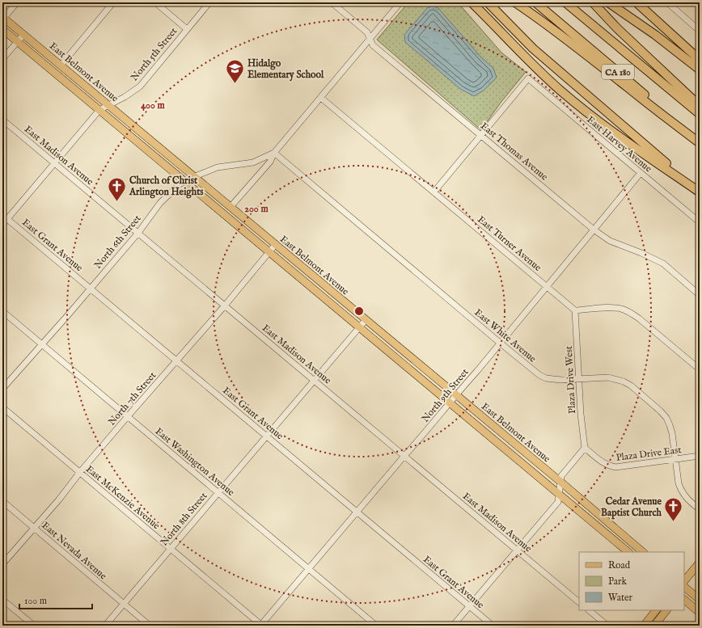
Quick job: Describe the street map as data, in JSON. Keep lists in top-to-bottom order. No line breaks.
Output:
{"streets":{"highway":["CA 180"],"main road":["East Belmont Avenue"],"street":["North 5th Street","East Harvey Avenue","East Thomas Avenue","East Madison Avenue","North 6th Street","East Turner Avenue","East Grant Avenue","East White Avenue","Plaza Drive West","North 9th Street","North 7th Street","Plaza Drive East","East Washington Avenue","East McKenzie Avenue","North 8th Street","East Nevada Avenue"]},"crossings":[["North 5th Street","East Belmont Avenue"],["North 5th Street","East Madison Avenue"],["North 5th Street","East Grant Avenue"],["East Belmont Avenue","North 6th Street"],["East Belmont Avenue","North 9th Street"],["East Belmont Avenue","North 7th Street"],["East Belmont Avenue","North 8th Street"],["East Harvey Avenue","East Thomas Avenue"],["East Harvey Avenue","North 9th Street"],["East Thomas Avenue","North 9th Street"],["East Madison Avenue","North 6th Street"],["East Madison Avenue","North 9th Street"],["East Madison Avenue","North 7th Street"],["East Madison Avenue","North 8th Street"],["North 6th Street","East Grant Avenue"],["North 6th Street","East White Avenue"],["North 6th Street","East Washington Avenue"],["East Turner Avenue","Plaza Drive West"],["East Turner Avenue","North 9th Street"],["East Grant Avenue","North 9th Street"],["East Grant Avenue","North 7th Street"],["East Grant Avenue","North 8th Street"],["East White Avenue","Plaza Drive West"],["East White Avenue","North 9th Street"],["East White Avenue","Plaza Drive East"],["Plaza Drive West","Plaza Drive East"],["North 9th Street","East Washington Avenue"],["North 9th Street","East McKenzie Avenue"],["North 7th Street","East Washington Avenue"],["North 7th Street","East McKenzie Avenue"],["North 7th Street","East Nevada Avenue"],["East Washington Avenue","North 8th Street"],["East McKenzie Avenue","North 8th Street"],["North 8th Street","East Nevada Avenue"]],"places":{"school or university":["Hidalgo Elementary School"],"church":["Church of Christ Arlington Heights","Cedar Avenue Baptist Church"]},"legend":["Road","Park","Water"],"scale_bar":"100 m","rings":["400 m","200 m"]}
